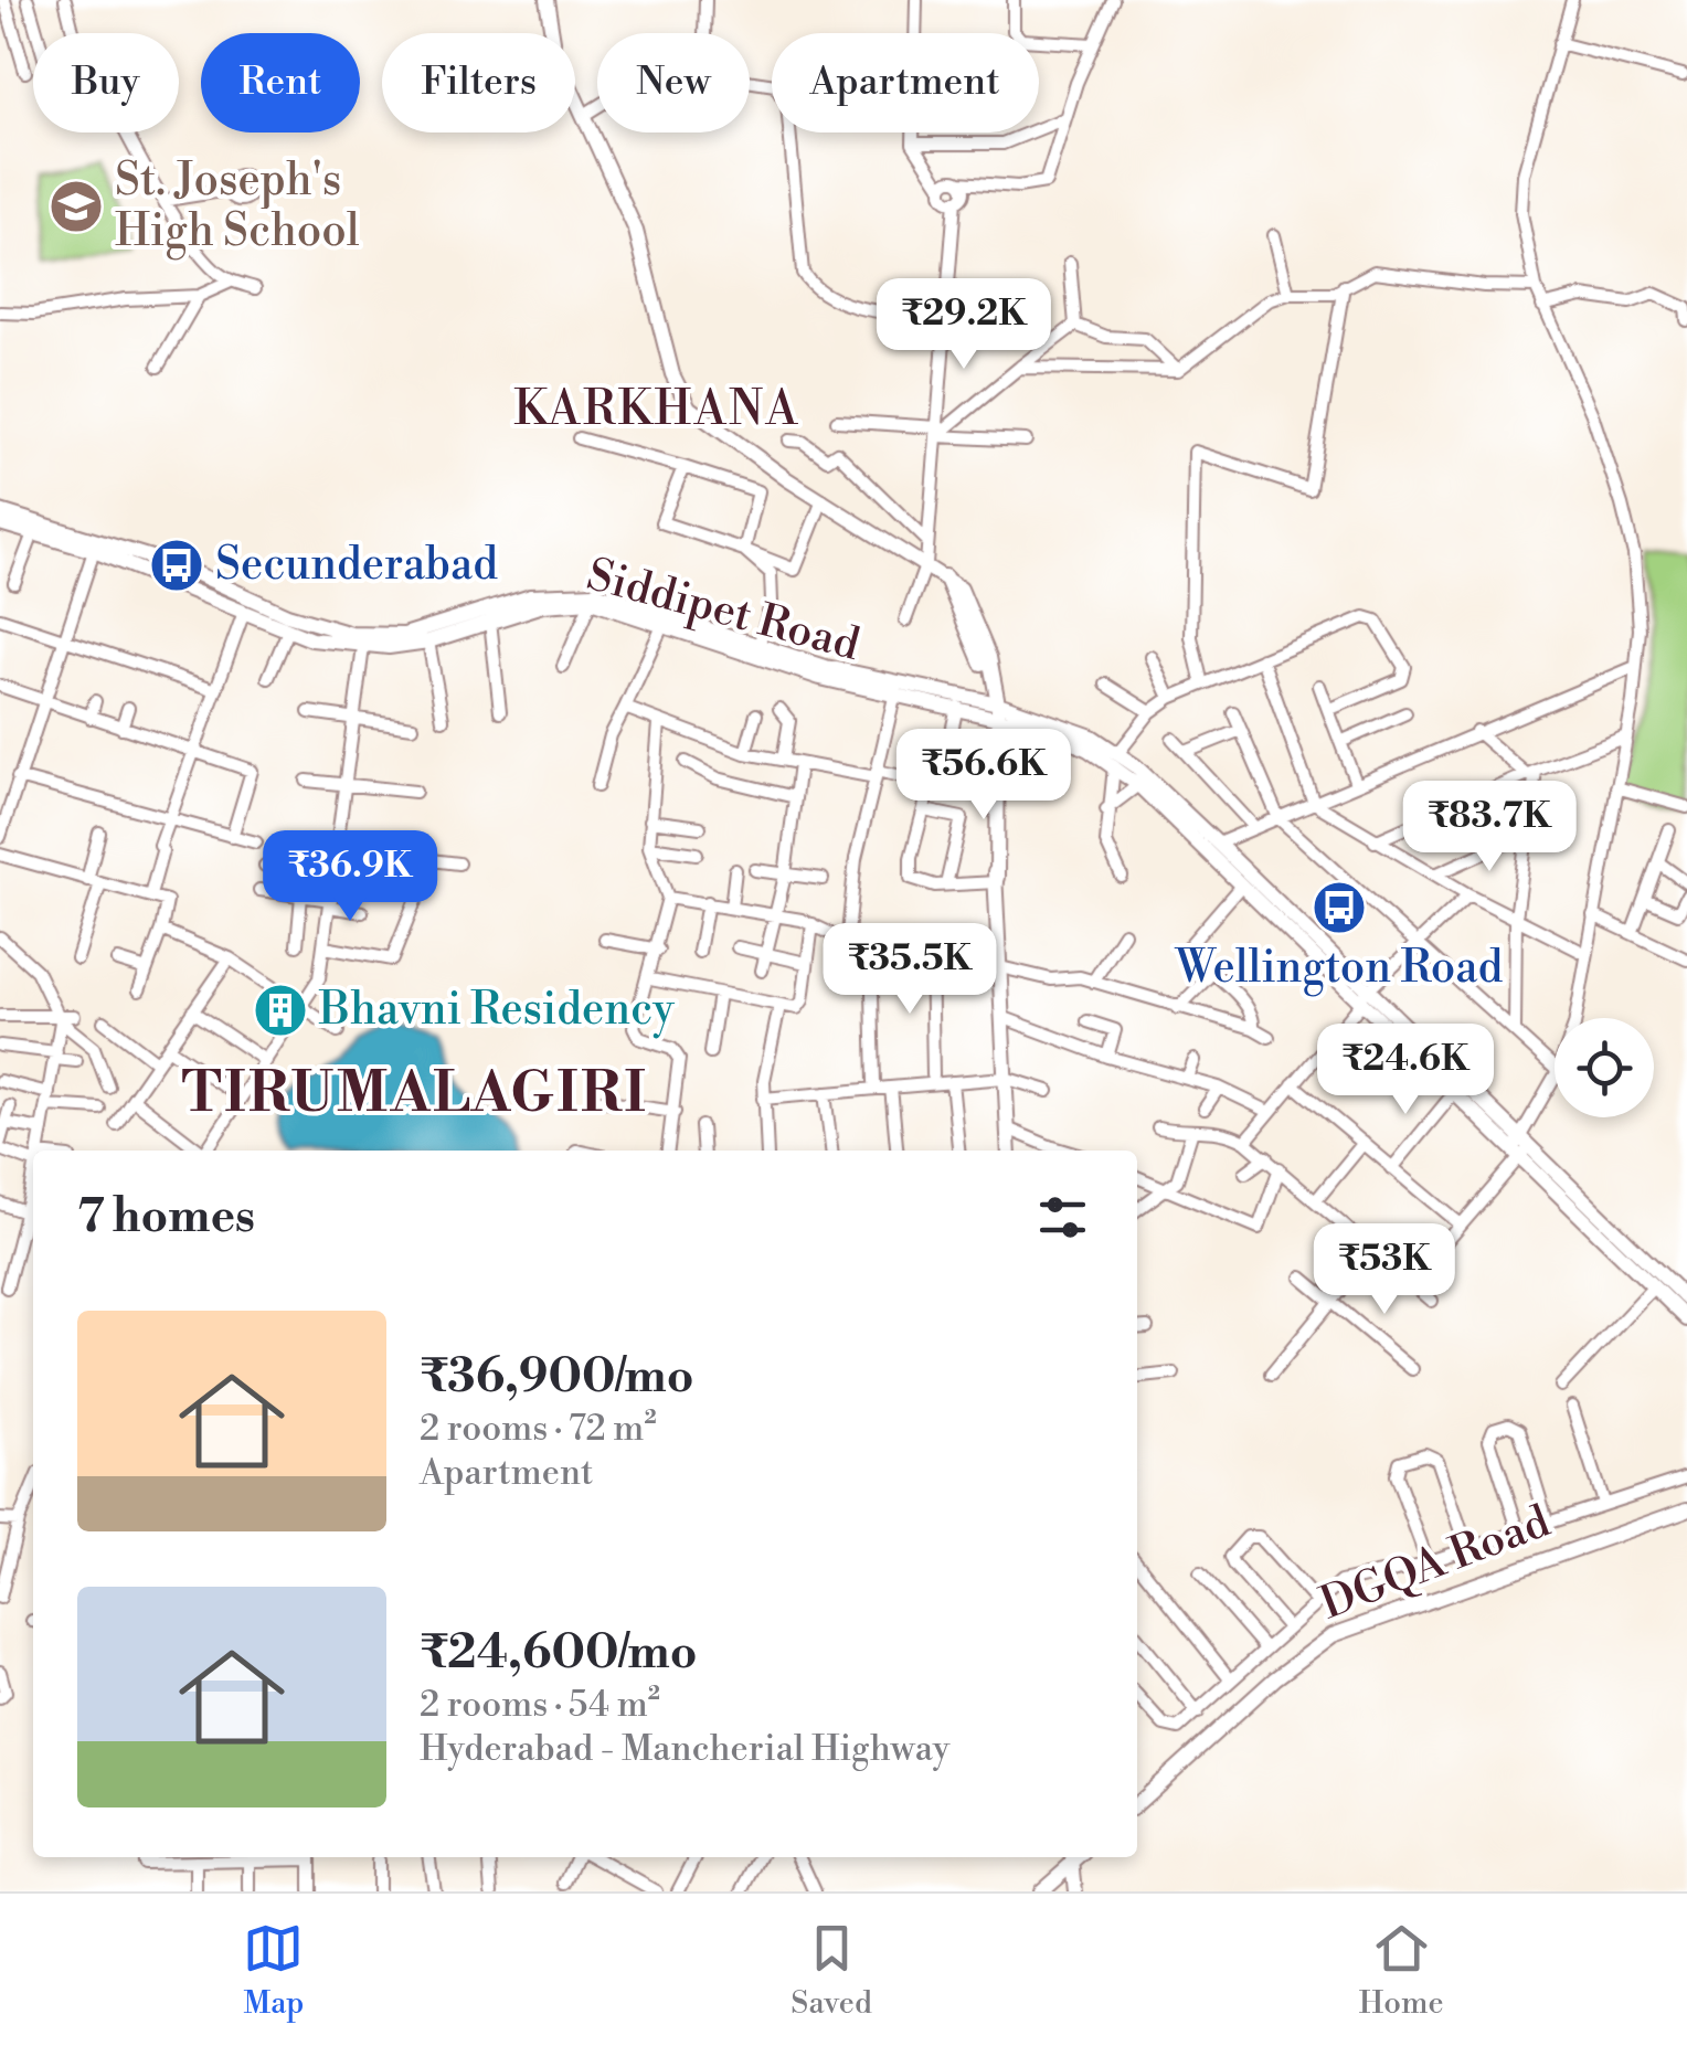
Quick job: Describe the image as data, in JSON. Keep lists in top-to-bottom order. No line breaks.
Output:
{"streets":{"main road":["Siddipet Road","DGQA Road"]},"districts":["KARKHANA","TIRUMALAGIRI"],"places":{"school or university":["St. Joseph's High School"],"bus stop":["Secunderabad","Wellington Road"],"building":["Bhavni Residency"]},"page":{"chip":["Buy","Rent","Filters","New","Apartment"],"price":["₹29.2K","₹56.6K","₹83.7K","₹36.9K","₹35.5K","₹24.6K","₹53K"],"heading":"7 homes","list":[{"name":"₹36,900/mo","note":"2 rooms · 72 m² · Apartment"},{"name":"₹24,600/mo","note":"2 rooms · 54 m² · Hyderabad - Mancherial Highway"}],"tabs":["Map","Saved","Home"]}}
